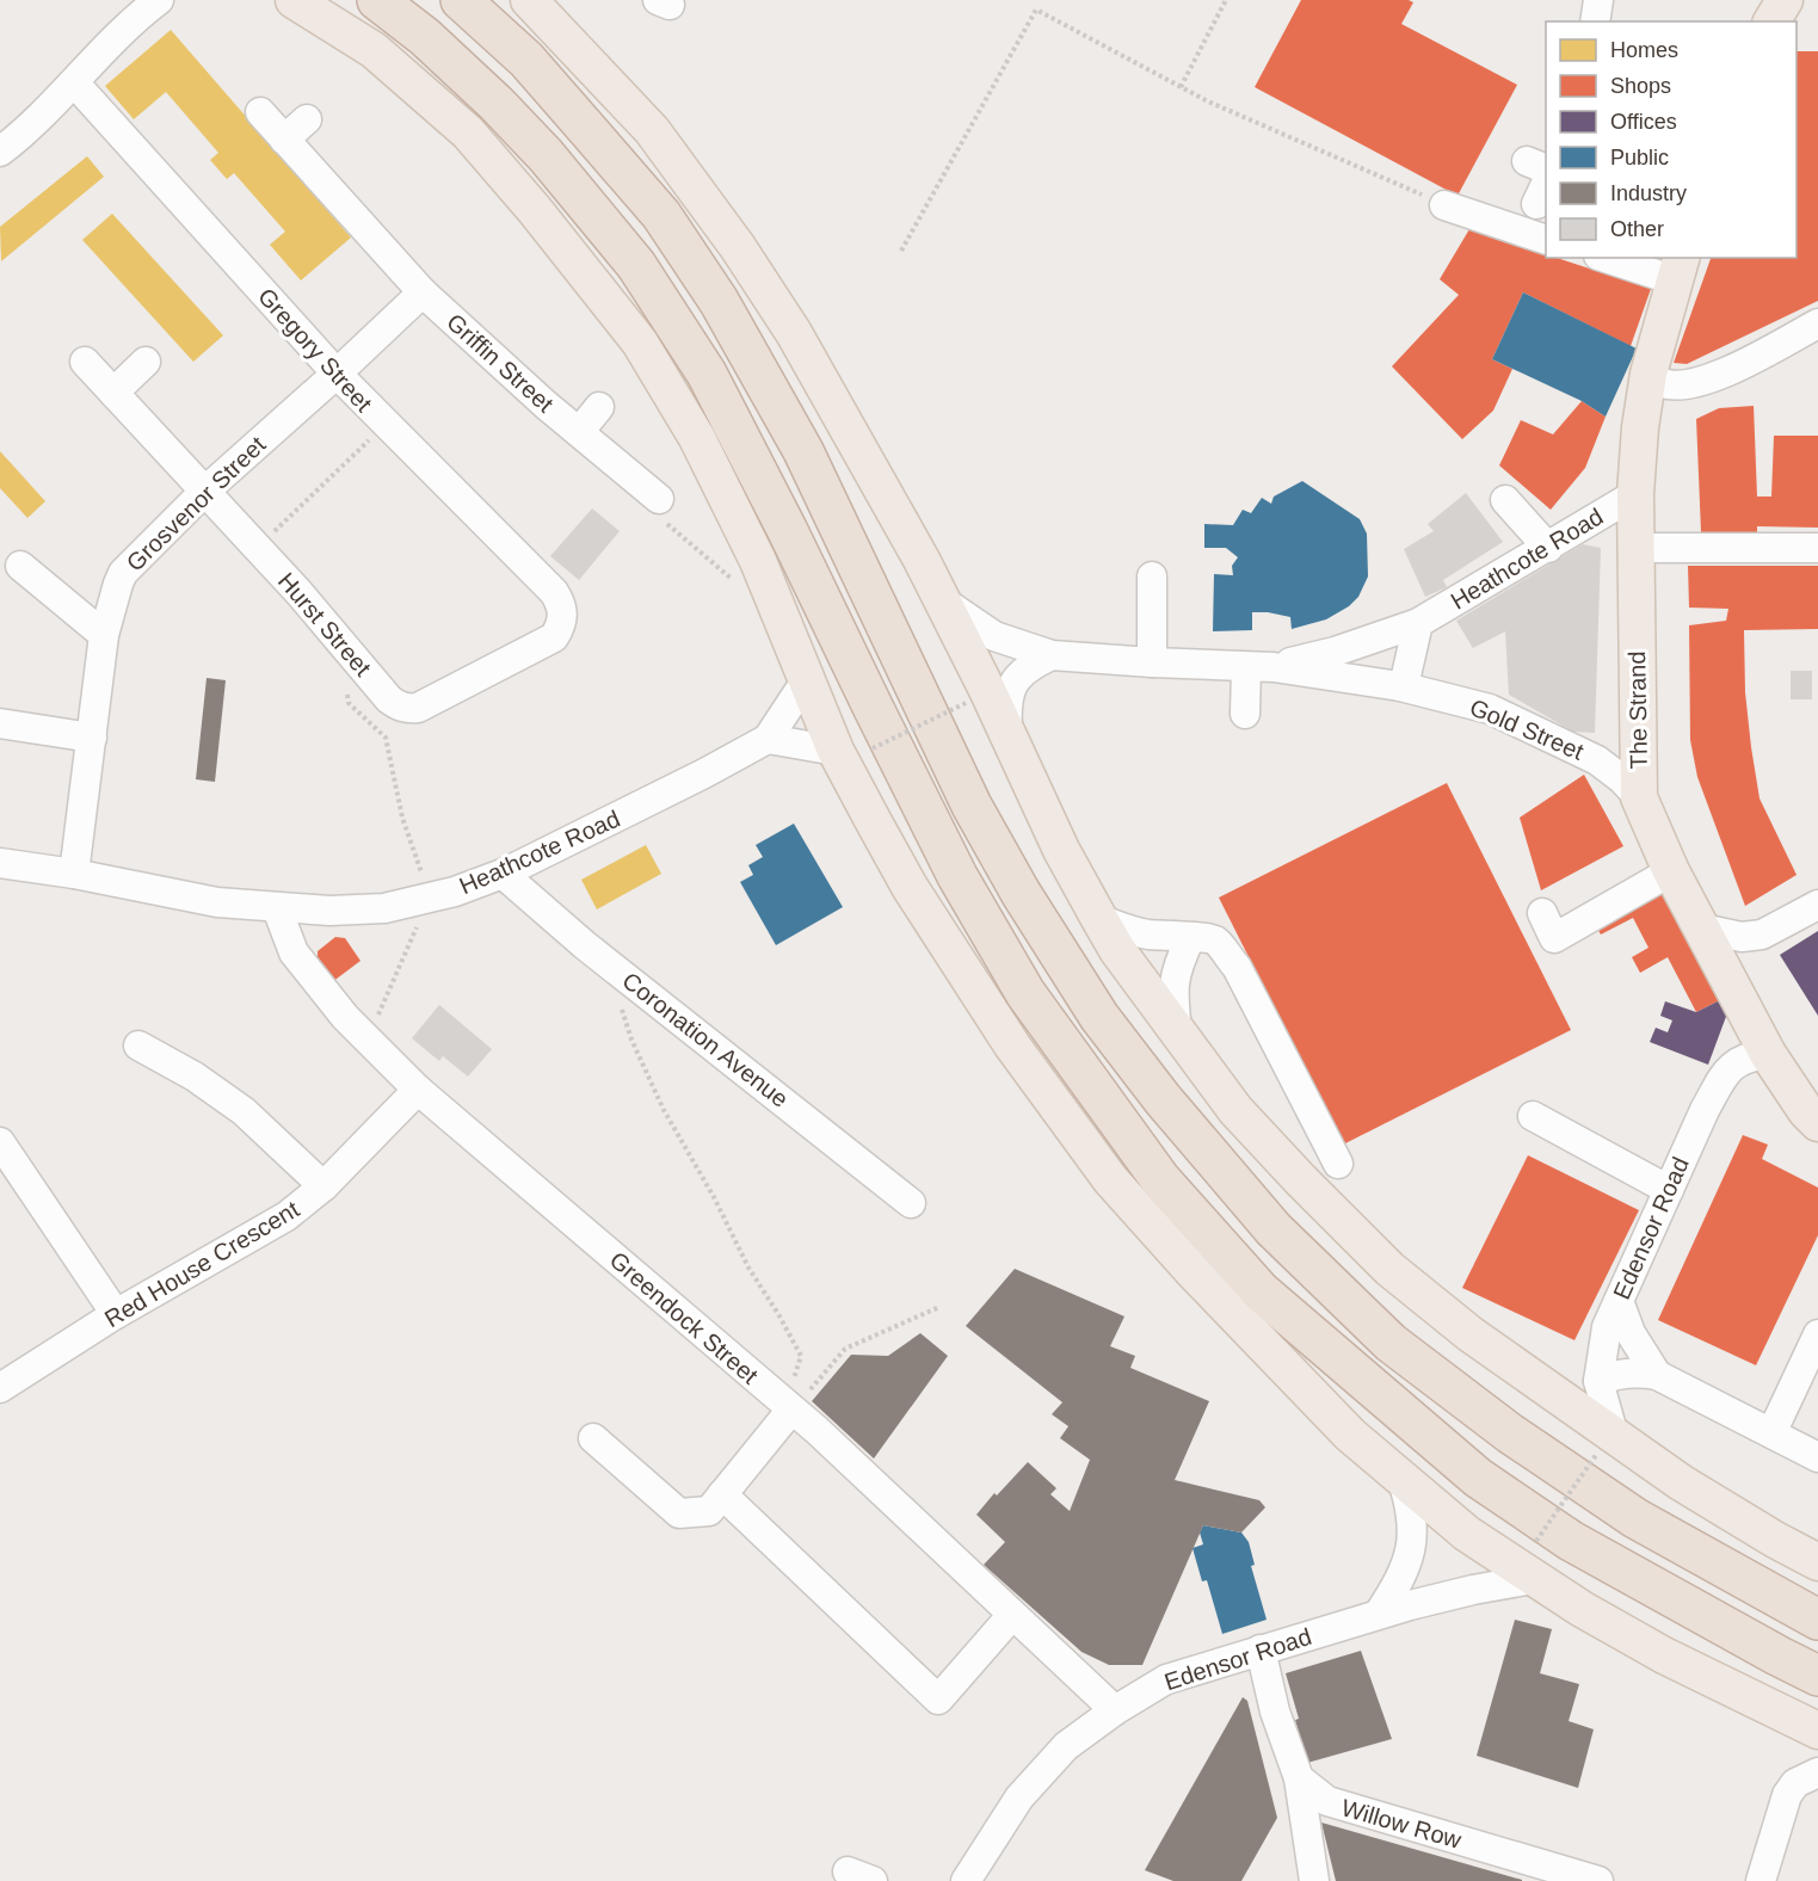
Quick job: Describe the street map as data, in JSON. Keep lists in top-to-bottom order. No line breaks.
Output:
{"streets":{"main road":["The Strand"],"street":["Gregory Street","Griffin Street","Grosvenor Street","Heathcote Road","Hurst Street","Gold Street","Coronation Avenue","Edensor Road","Red House Crescent","Greendock Street","Willow Row"]},"crossings":[["Gregory Street","Grosvenor Street"],["Gregory Street","Hurst Street"],["Grosvenor Street","Heathcote Road"],["Grosvenor Street","Hurst Street"],["Heathcote Road","The Strand"],["Heathcote Road","Gold Street"],["Heathcote Road","Coronation Avenue"],["Heathcote Road","Greendock Street"],["The Strand","Gold Street"],["The Strand","Edensor Road"],["Edensor Road","Greendock Street"],["Red House Crescent","Greendock Street"]],"legend":["Homes","Shops","Offices","Public","Industry","Other"]}
